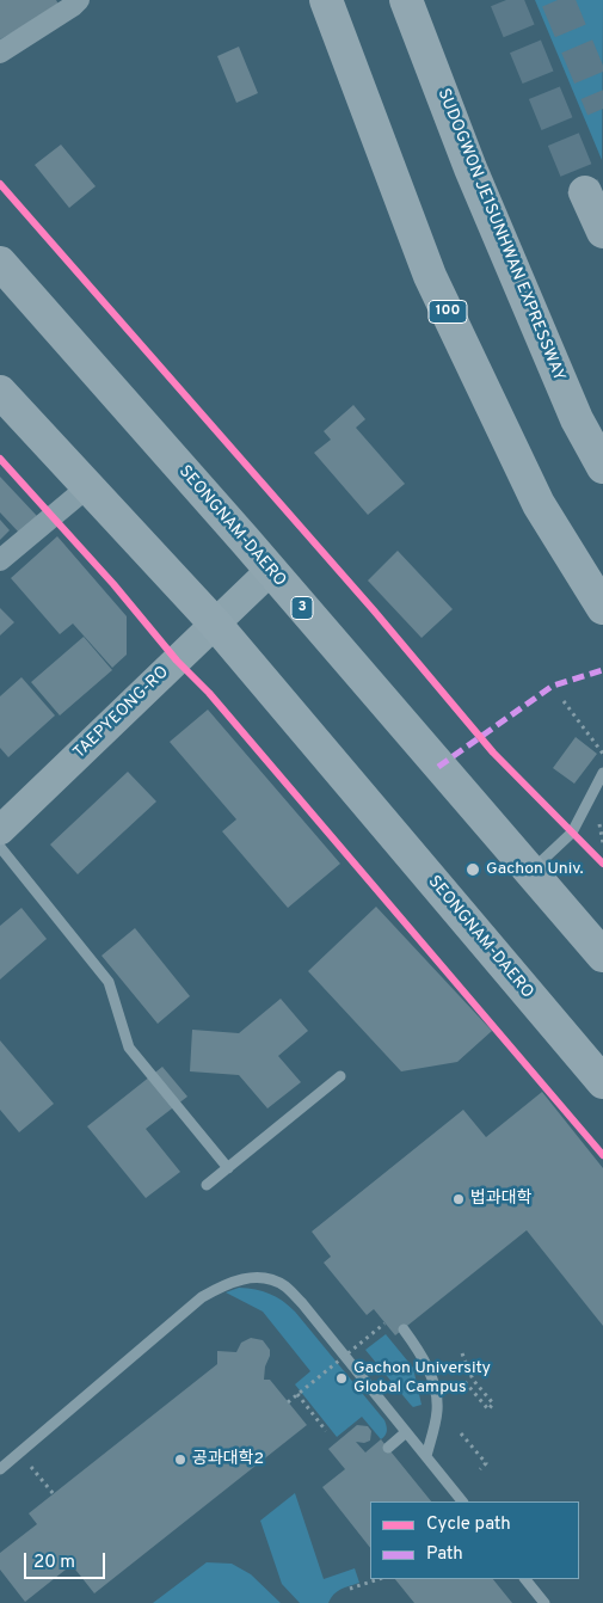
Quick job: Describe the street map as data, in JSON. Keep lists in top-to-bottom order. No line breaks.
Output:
{"streets":{"highway":["SUDOGWON JE1SUNHWAN EXPRESSWAY","100"],"main road":["SEONGNAM-DAERO","3","TAEPYEONG-RO"]},"crossings":[["SEONGNAM-DAERO","TAEPYEONG-RO"]],"places":["Gachon Univ.","법과대학","Gachon University Global Campus","공과대학2"],"legend":["Cycle path","Path"],"scale_bar":"20 m"}
